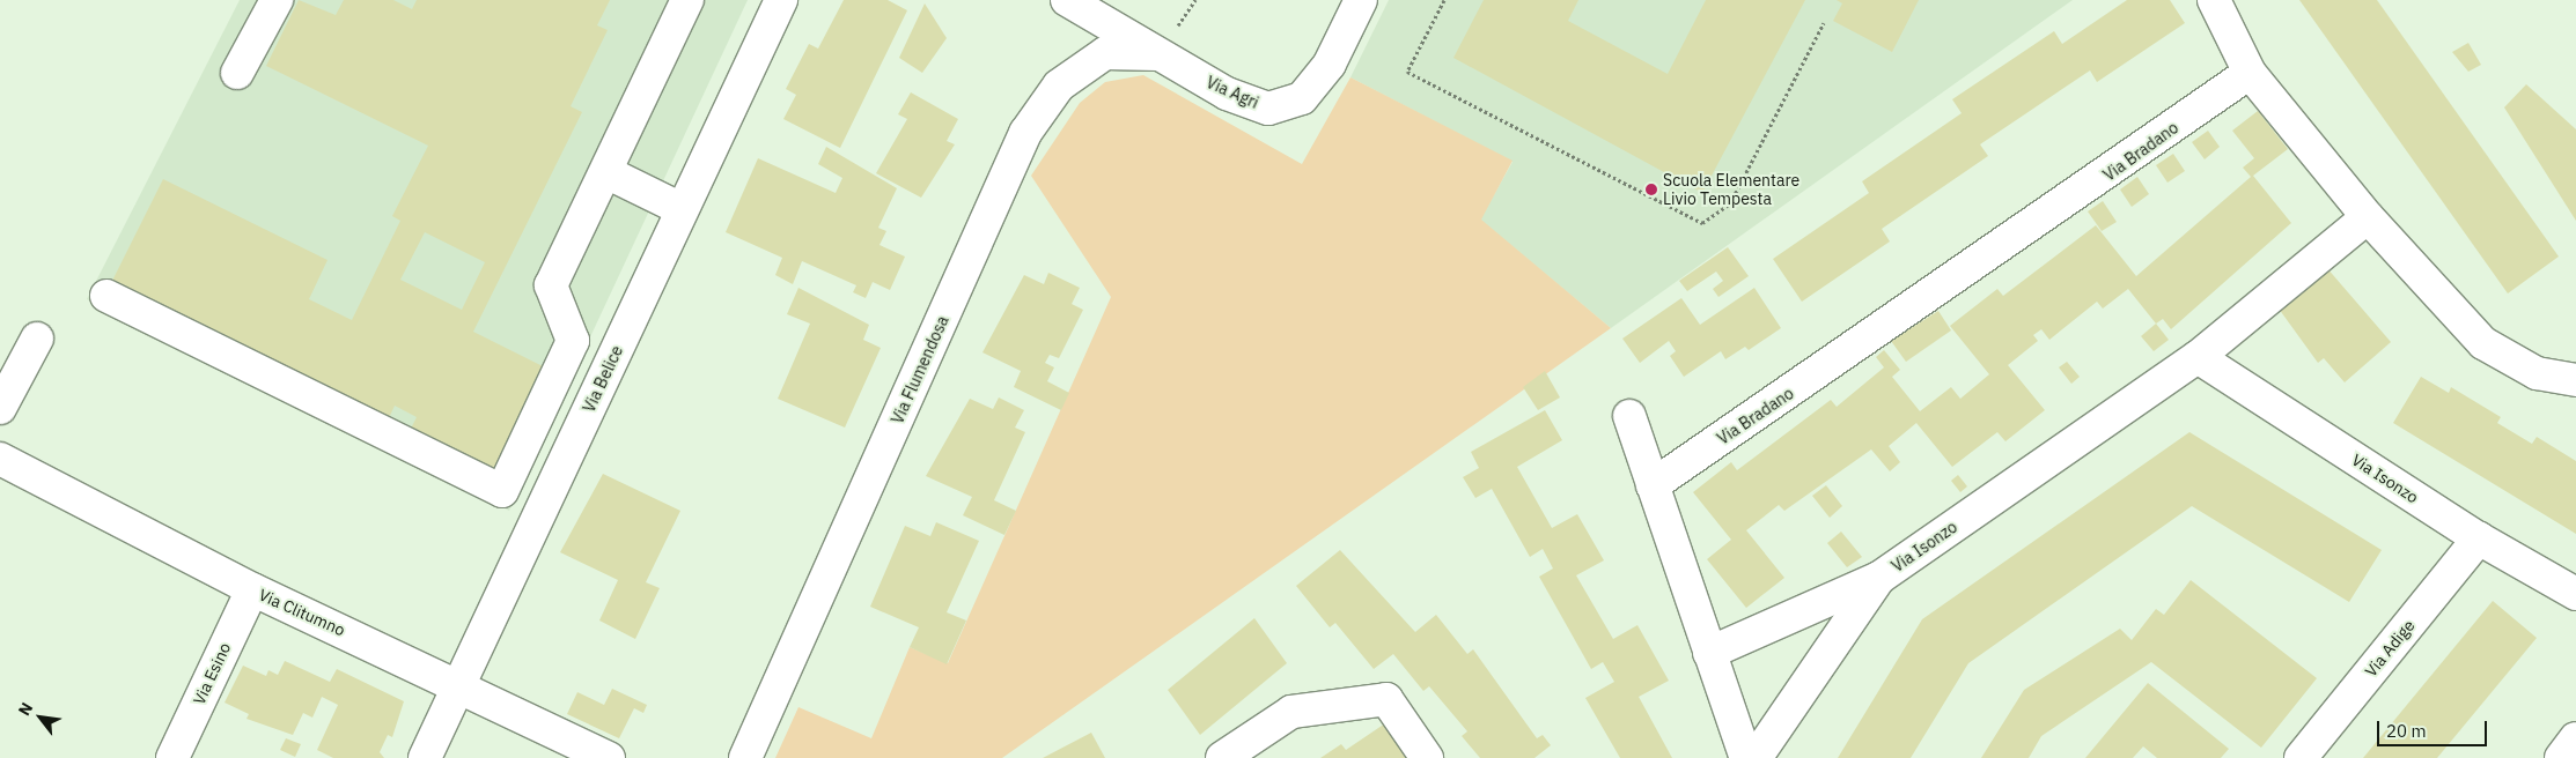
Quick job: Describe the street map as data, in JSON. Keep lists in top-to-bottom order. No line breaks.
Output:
{"streets":{"street":["Via Agri","Via Bradano","Via Flumendosa","Via Belice","Via Isonzo","Via Clitumno","Via Adige","Via Esino"]},"crossings":[["Via Agri","Via Flumendosa"],["Via Belice","Via Clitumno"],["Via Isonzo","Via Adige"],["Via Clitumno","Via Esino"]],"places":["Scuola Elementare Livio Tempesta"],"scale_bar":"20 m","north":"top left"}
